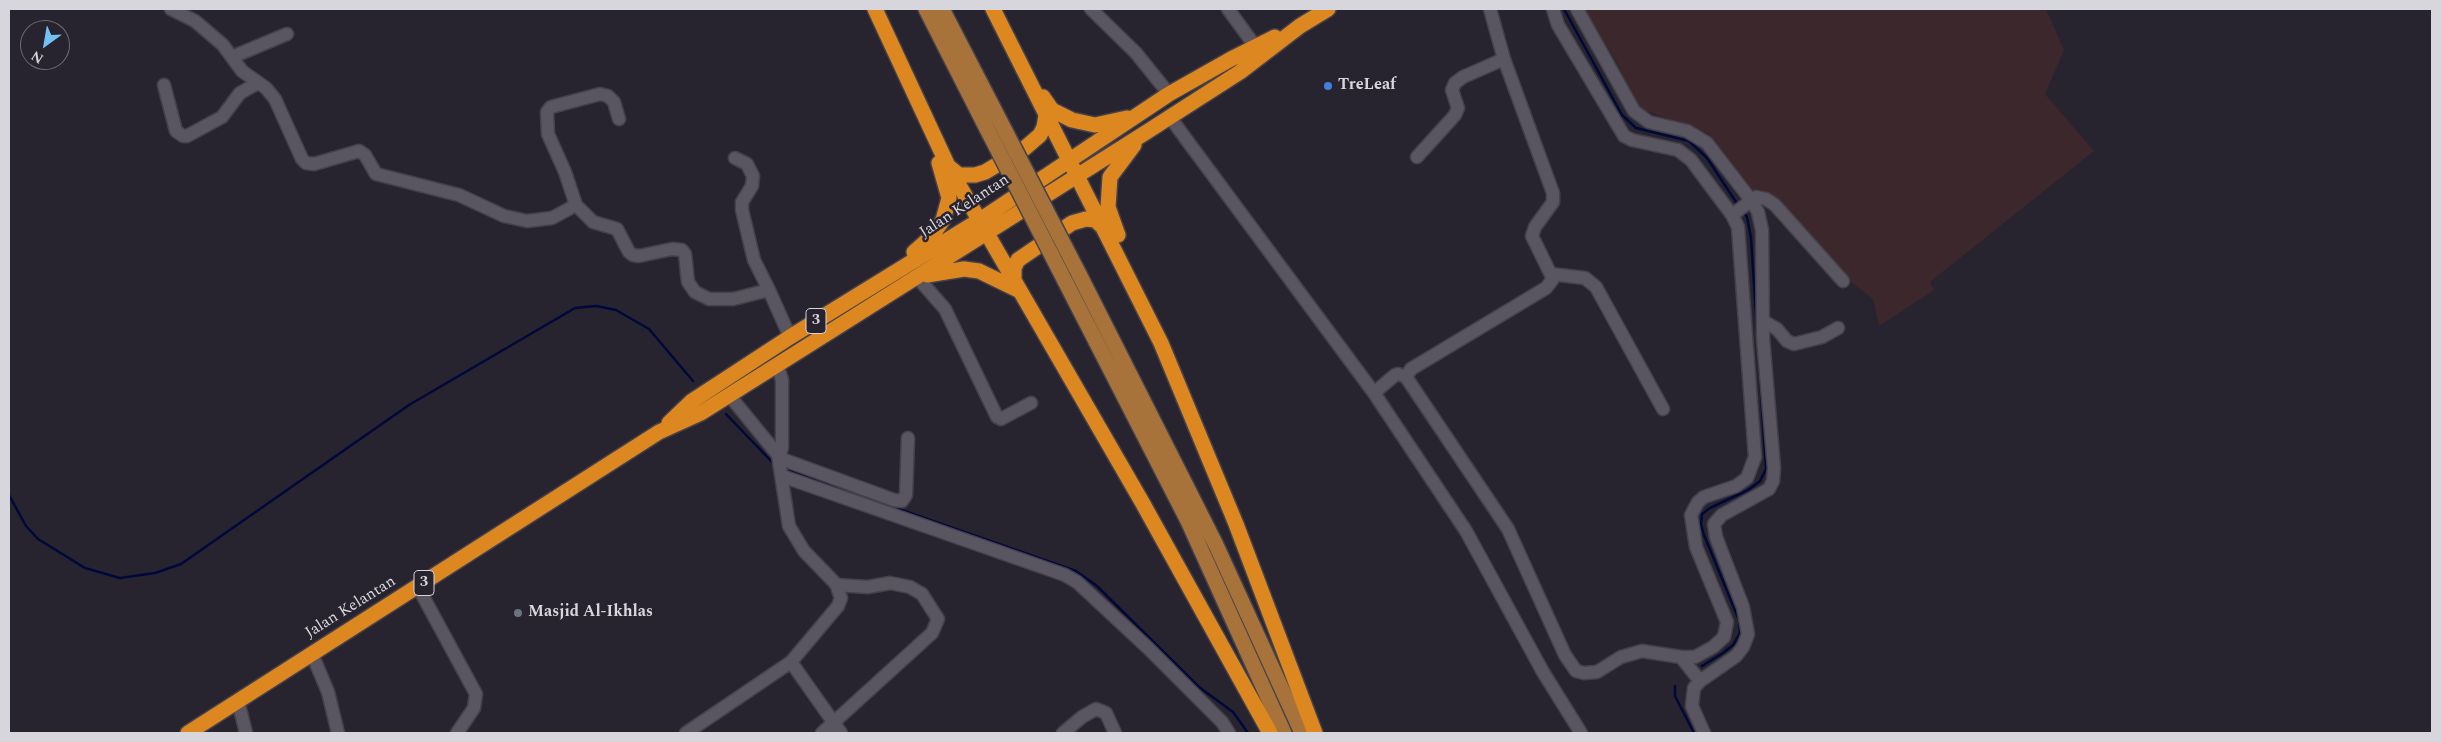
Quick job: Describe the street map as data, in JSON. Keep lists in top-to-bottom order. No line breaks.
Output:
{"streets":{"highway":["Jalan Kelantan","3"]},"places":["TreLeaf","Masjid Al-Ikhlas"],"north":"bottom left"}
